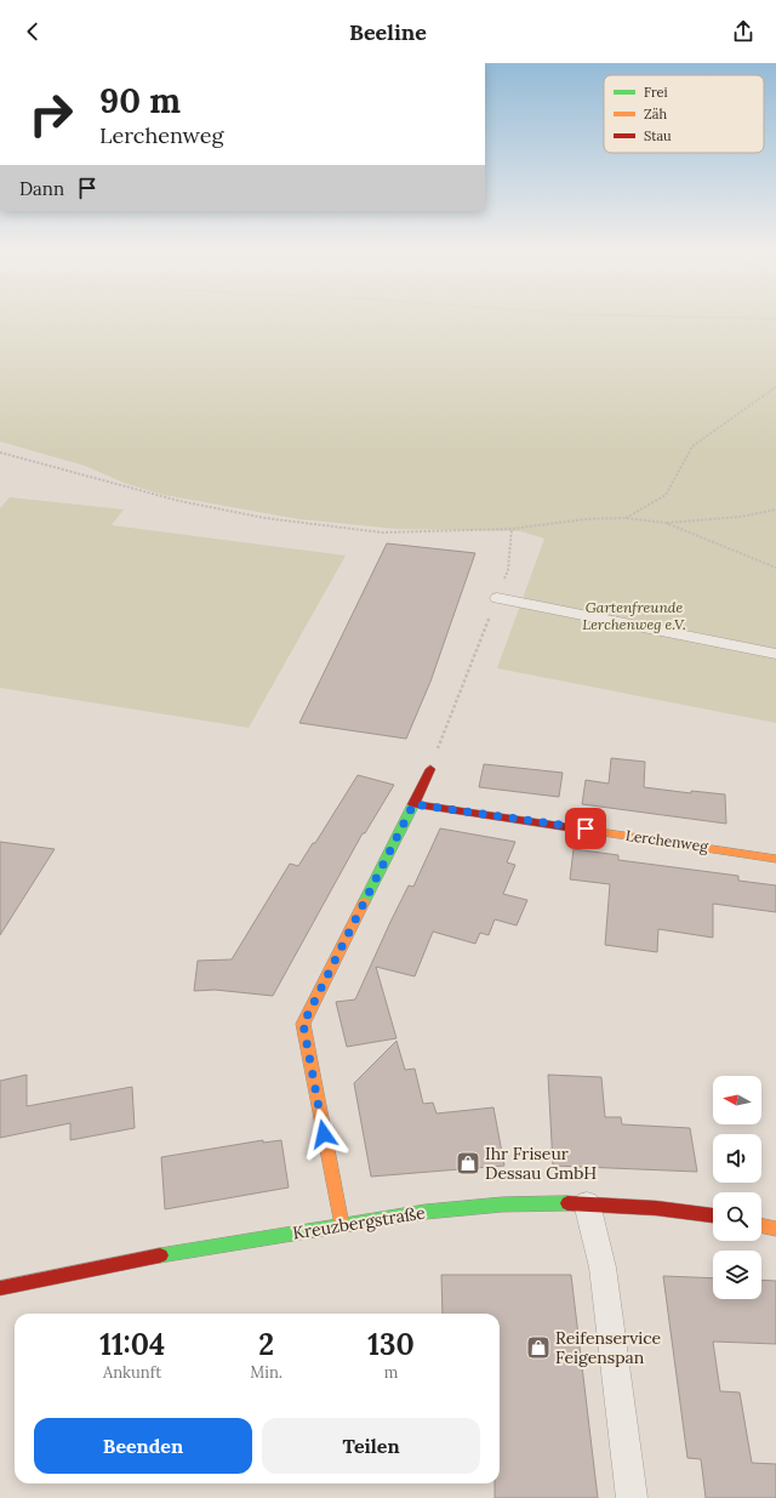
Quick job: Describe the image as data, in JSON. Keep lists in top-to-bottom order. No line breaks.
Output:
{"streets":{"street":["Lerchenweg","Kreuzbergstraße"]},"parks":["Gartenfreunde Lerchenweg e.V."],"places":{"shop":["Ihr Friseur Dessau GmbH","Reifenservice Feigenspan"]},"legend":["Frei","Zäh","Stau"],"north":"left","page":{"header":"Beeline","turn":["90 m","Lerchenweg"],"then":"Dann","eta":["11:04","Ankunft","2","Min.","130","m"],"buttons":["Beenden","Teilen"]}}
